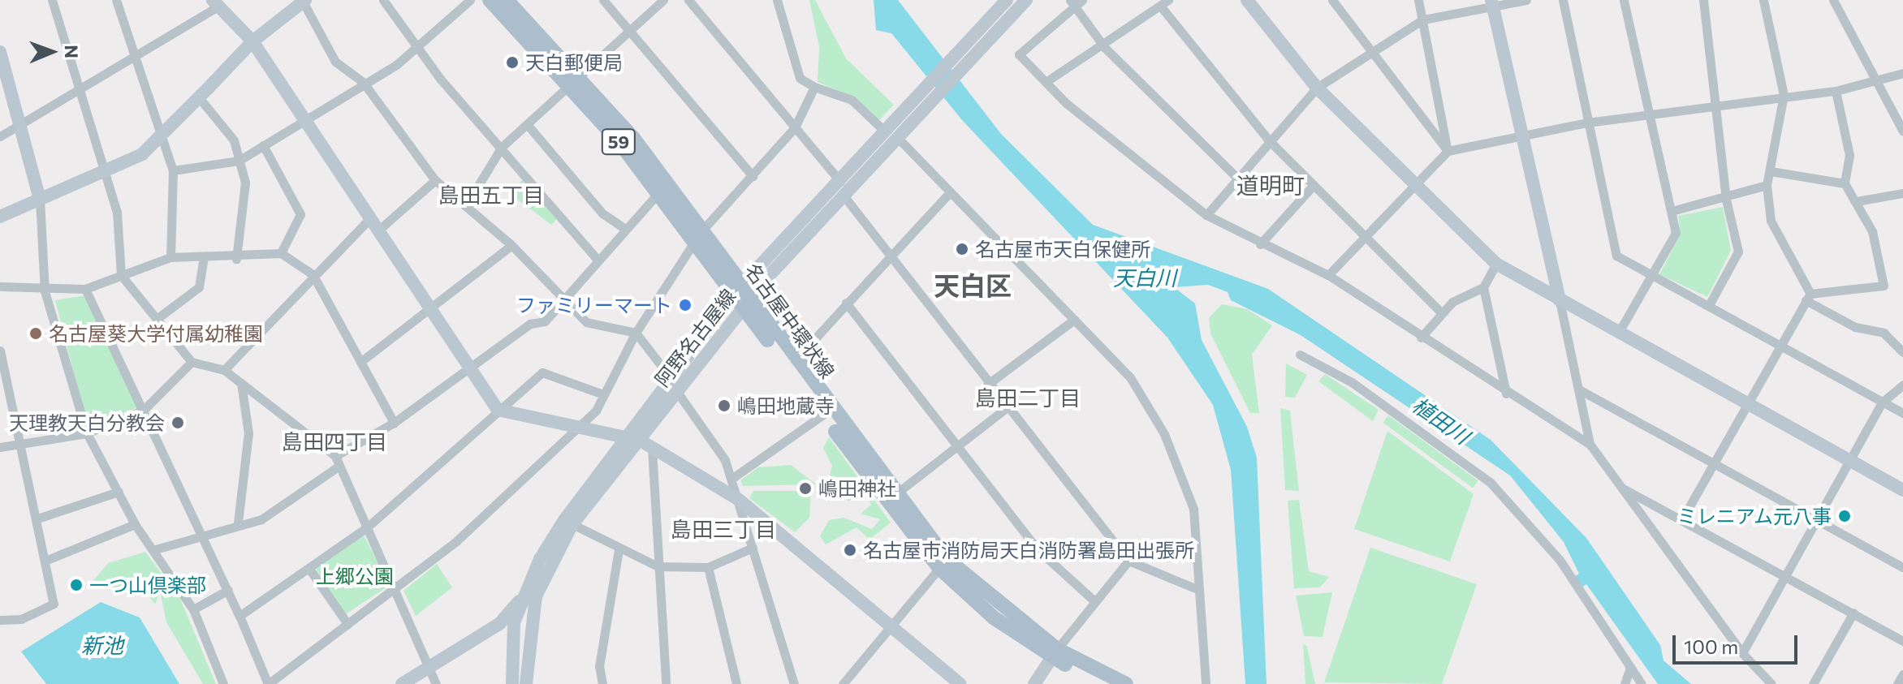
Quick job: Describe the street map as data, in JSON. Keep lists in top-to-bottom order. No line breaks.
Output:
{"streets":{"main road":["59","名古屋中環状線"],"street":["阿野名古屋線"]},"crossings":[["名古屋中環状線","阿野名古屋線"]],"districts":["道明町","島田五丁目","天白区","島田二丁目","島田四丁目","島田三丁目"],"water":["天白川","植田川","新池"],"parks":["上郷公園"],"places":["天白郵便局","名古屋市天白保健所","ファミリーマート","名古屋葵大学付属幼稚園","嶋田地蔵寺","天理教天白分教会","嶋田神社","ミレニアム元八事","名古屋市消防局天白消防署島田出張所","一つ山倶楽部"],"scale_bar":"100 m","north":"right"}
